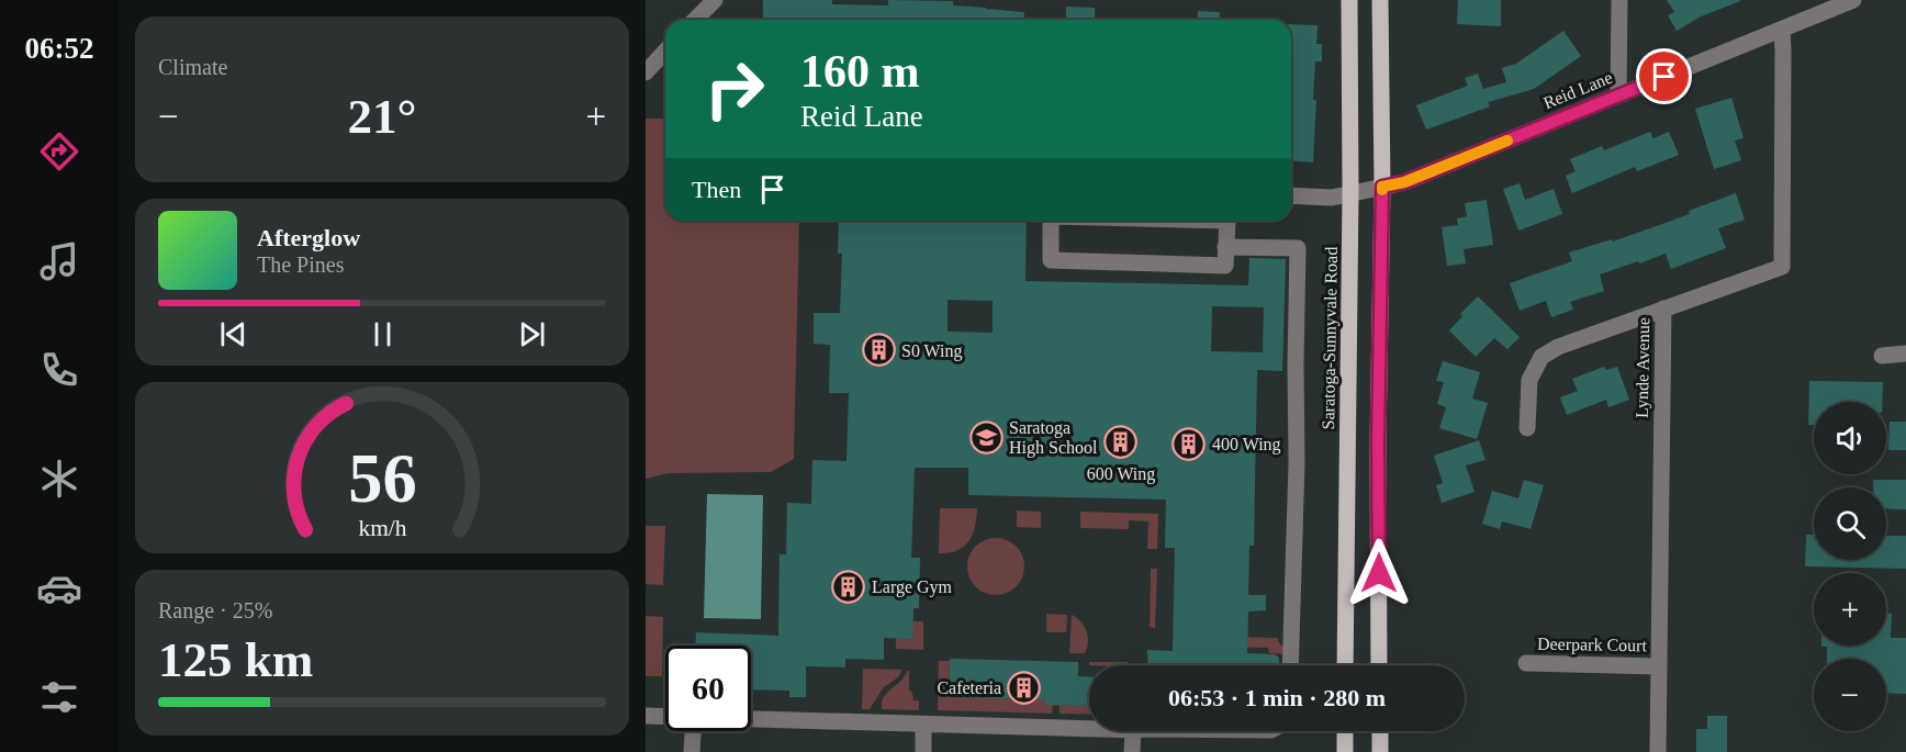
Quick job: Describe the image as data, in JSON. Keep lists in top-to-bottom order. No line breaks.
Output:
{"streets":{"main road":["Saratoga-Sunnyvale Road"],"street":["Reid Lane","Lynde Avenue","Deerpark Court"]},"crossings":[["Reid Lane","Saratoga-Sunnyvale Road"],["Reid Lane","Lynde Avenue"],["Lynde Avenue","Deerpark Court"]],"places":{"building":["S0 Wing","600 Wing","400 Wing","Large Gym","Cafeteria"],"school or university":["Saratoga High School"]},"page":{"tabs":"06:52","tile":["Climate",["Range · 25%","125 km"]],"turn":["160 m","Reid Lane"],"heat":["−","21°","+"],"then":"Then","song":["Afterglow","The Pines"],"map_buttons":["+","−"],"limit":"60","trip":"06:53 · 1 min · 280 m","gauge":["56","km/h"]}}
